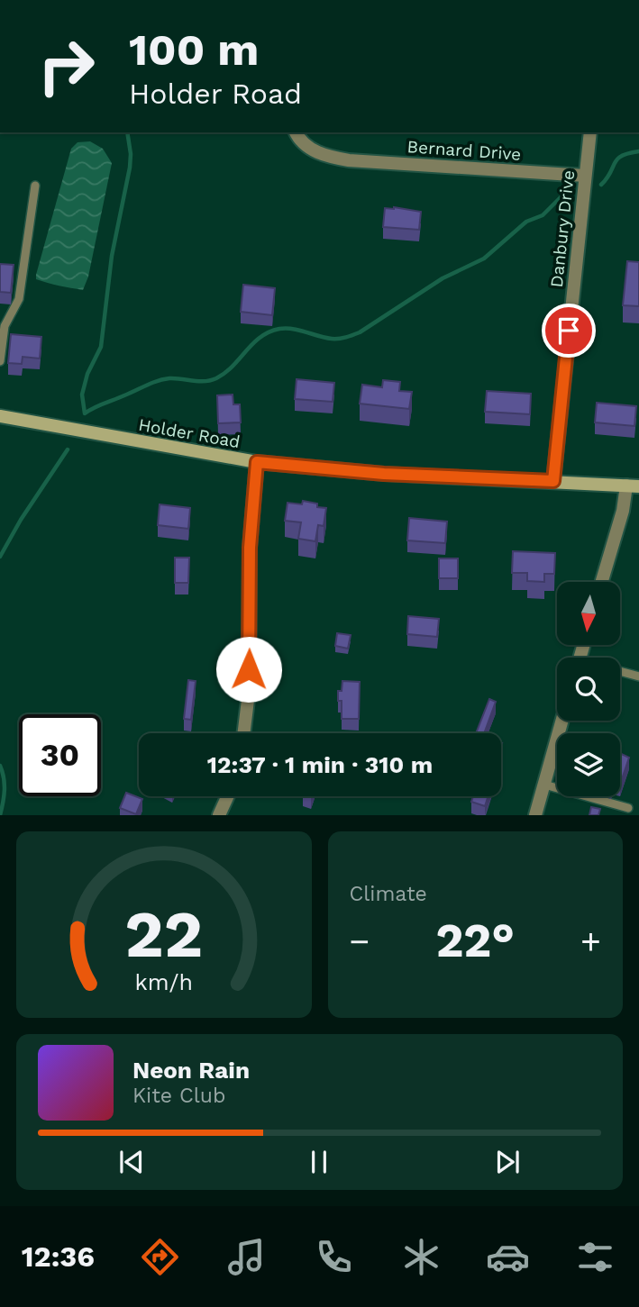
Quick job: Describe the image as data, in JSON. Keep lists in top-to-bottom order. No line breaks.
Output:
{"streets":{"street":["Bernard Drive","Danbury Drive","Holder Road"]},"crossings":[["Bernard Drive","Danbury Drive"],["Danbury Drive","Holder Road"]],"north":"bottom","page":{"turn":["100 m","Holder Road"],"limit":"30","trip":"12:37 · 1 min · 310 m","tile":"Climate","heat":["−","22°","+"],"song":["Neon Rain","Kite Club"],"tabs":"12:36","gauge":["22","km/h"]}}
